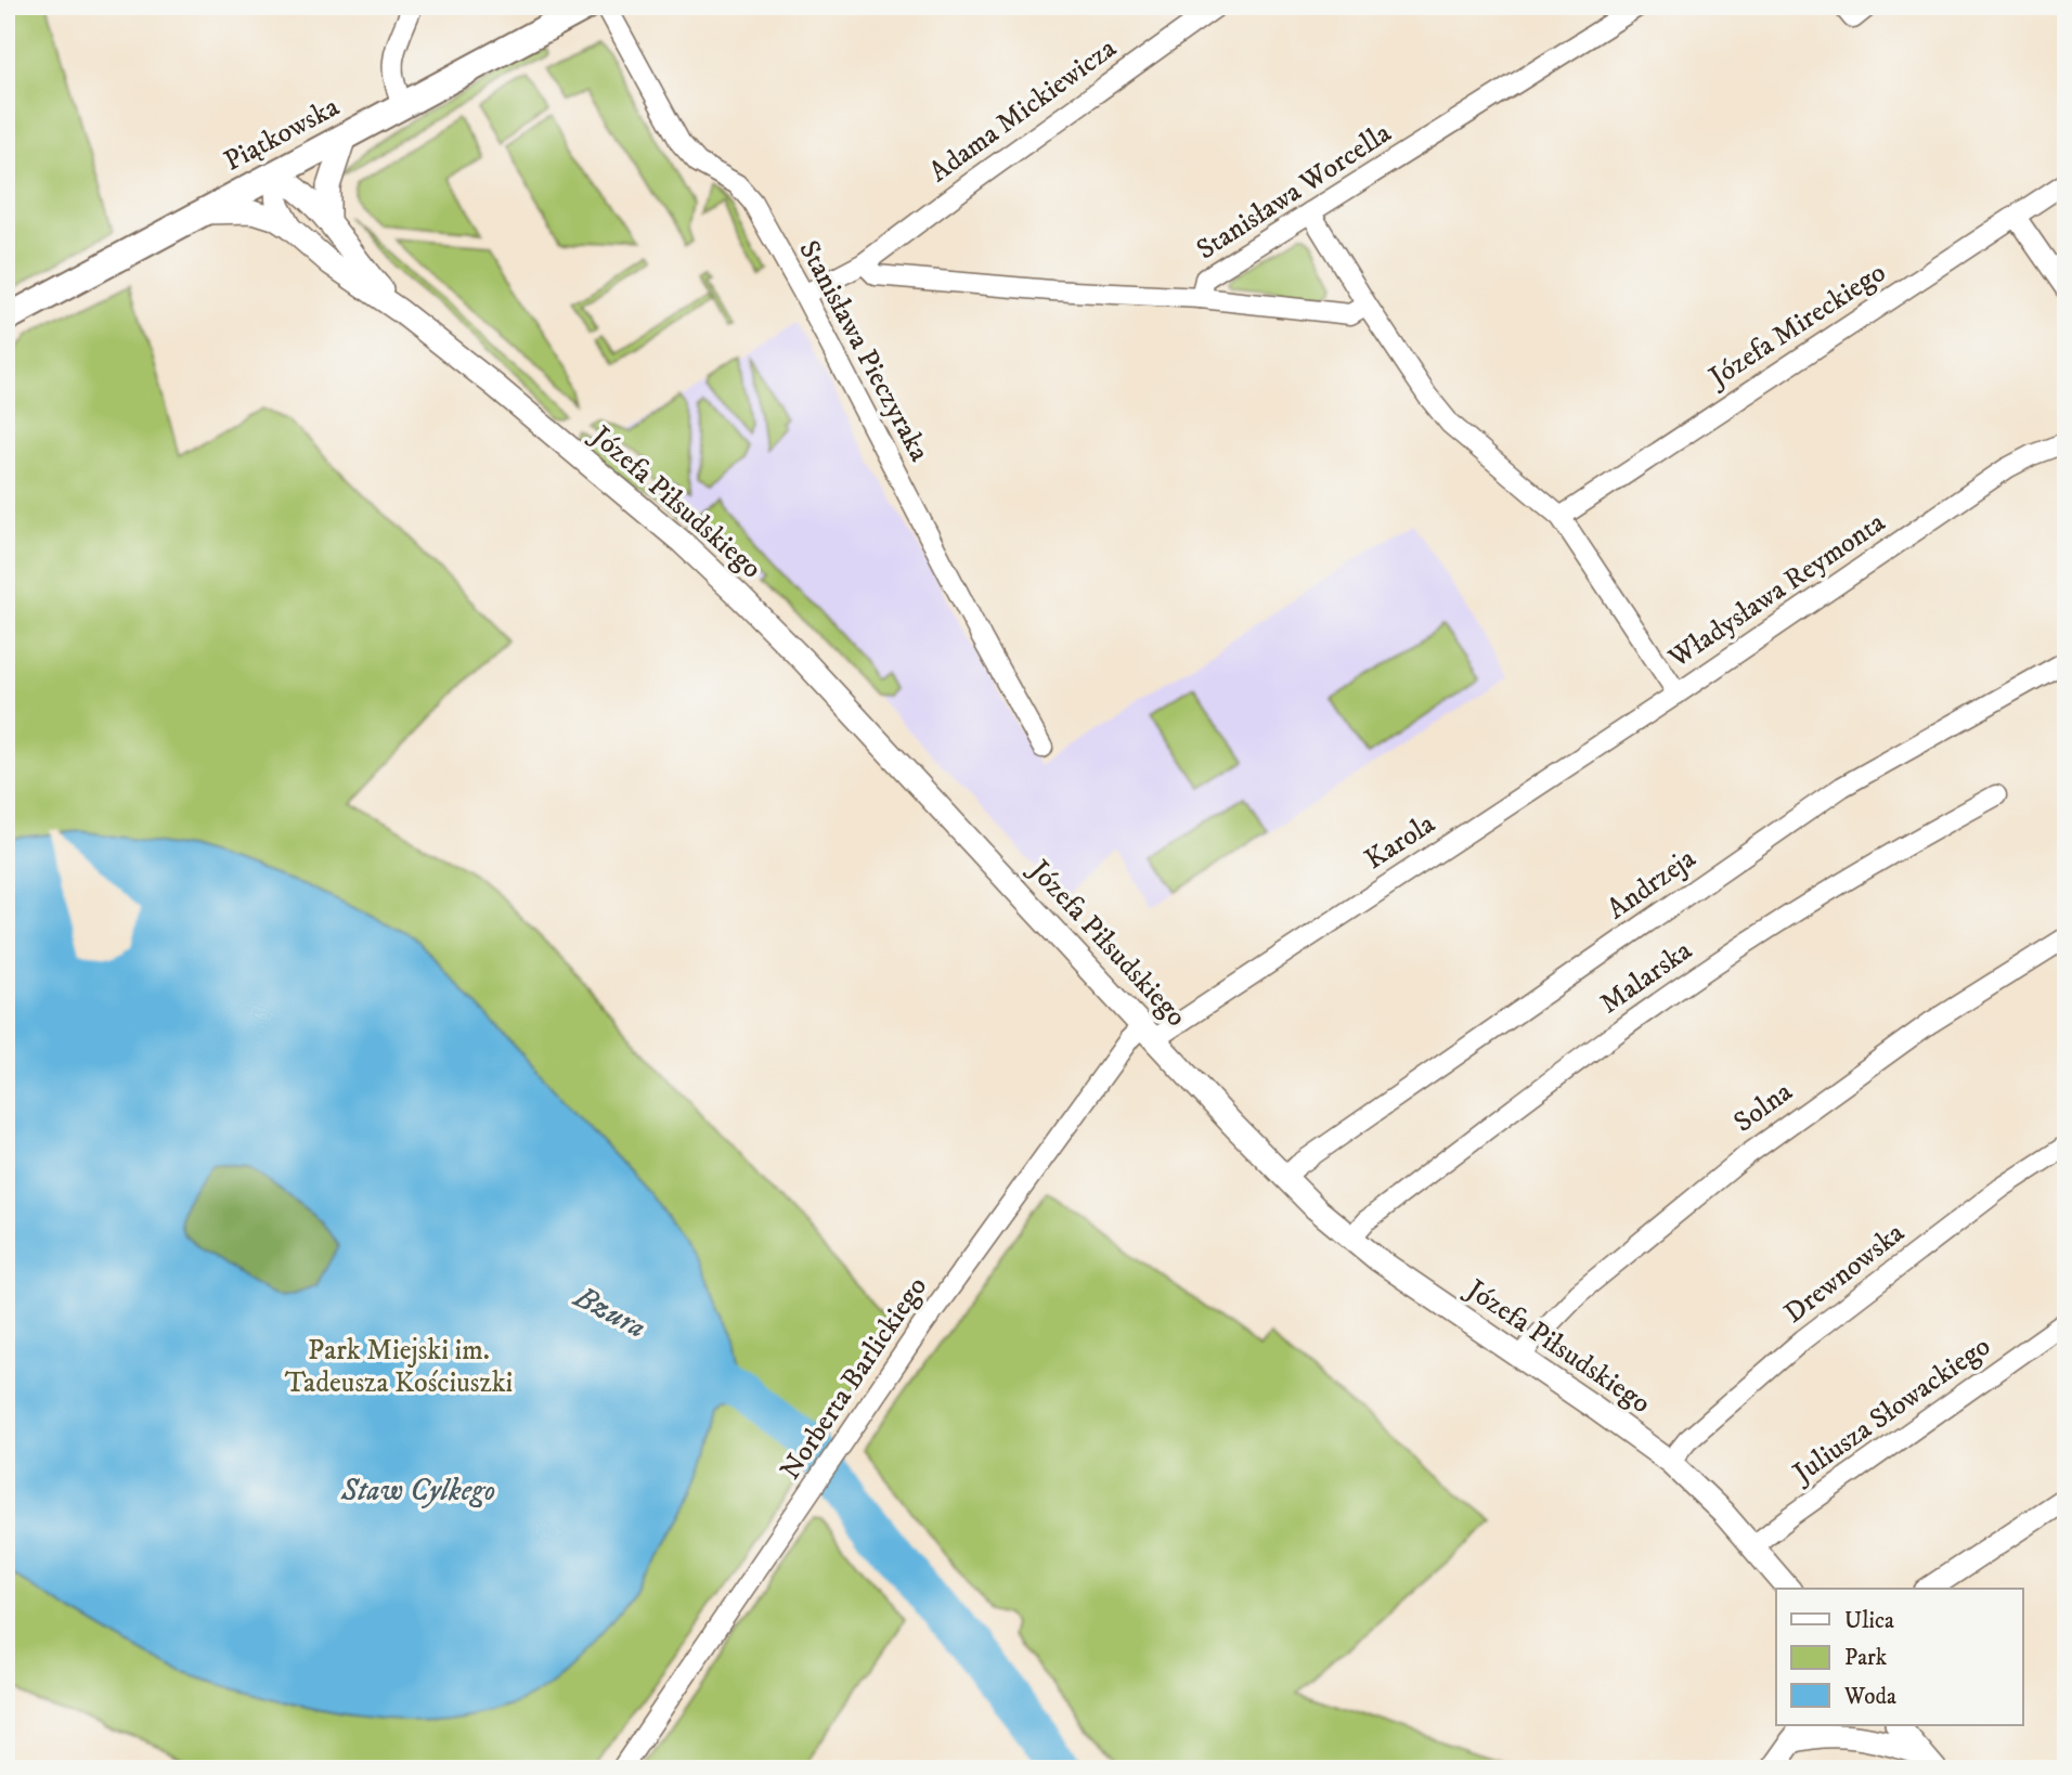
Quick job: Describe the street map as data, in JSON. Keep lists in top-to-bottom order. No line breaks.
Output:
{"streets":{"main road":["Piątkowska"],"street":["Adama Mickiewicza","Stanisława Worcella","Józefa Mireckiego","Stanisława Pieczyraka","Józefa Piłsudskiego","Władysława Reymonta","Karola","Andrzeja","Malarska","Solna","Drewnowska","Norberta Barlickiego","Juliusza Słowackiego"]},"crossings":[["Adama Mickiewicza","Stanisława Worcella"],["Adama Mickiewicza","Stanisława Pieczyraka"],["Piątkowska","Józefa Piłsudskiego"],["Stanisława Worcella","Władysława Reymonta"],["Józefa Mireckiego","Władysława Reymonta"],["Józefa Piłsudskiego","Karola"],["Józefa Piłsudskiego","Andrzeja"],["Józefa Piłsudskiego","Malarska"],["Józefa Piłsudskiego","Solna"],["Józefa Piłsudskiego","Drewnowska"],["Józefa Piłsudskiego","Norberta Barlickiego"],["Józefa Piłsudskiego","Juliusza Słowackiego"],["Władysława Reymonta","Karola"],["Karola","Norberta Barlickiego"]],"water":["Bzura","Staw Cylkego"],"parks":["Park Miejski im. Tadeusza Kościuszki"],"legend":["Ulica","Park","Woda"]}
